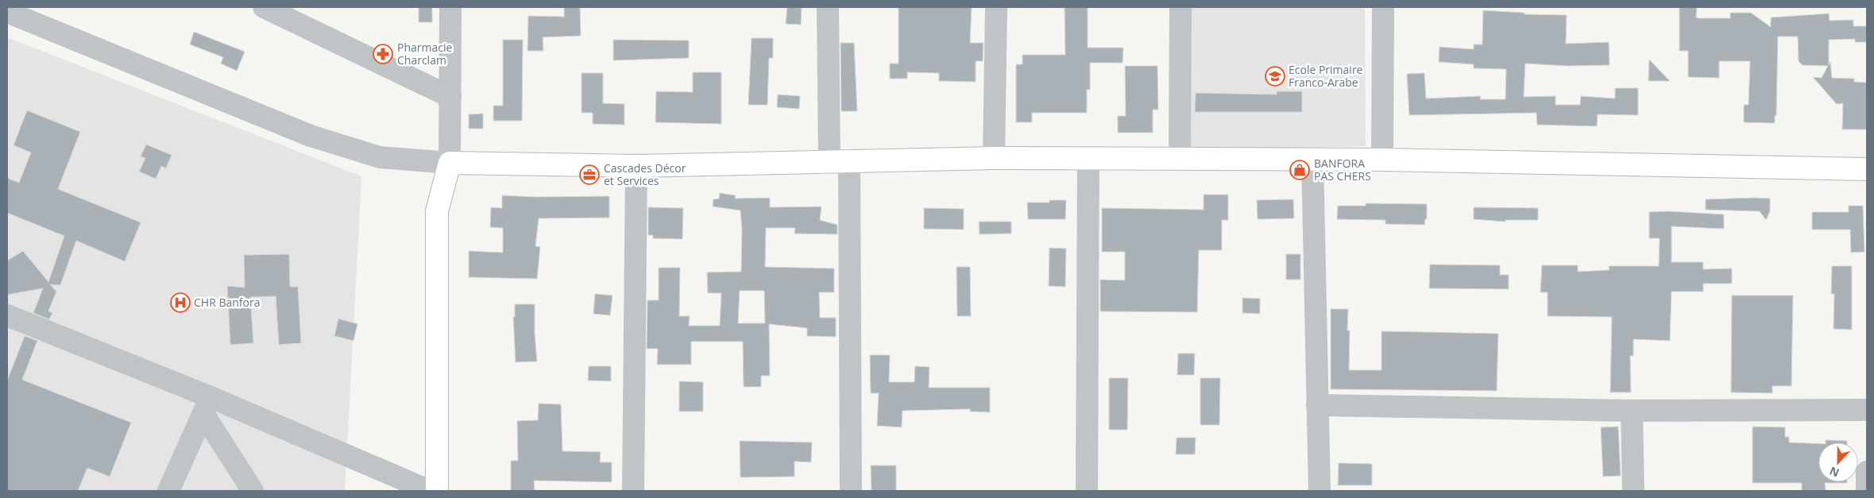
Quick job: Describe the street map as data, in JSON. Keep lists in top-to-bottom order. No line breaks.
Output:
{"places":{"pharmacy":["Pharmacie Charclam"],"school or university":["Ecole Primaire Franco-Arabe"],"shop":["BANFORA PAS CHERS"],"office":["Cascades Décor et Services"],"hospital":["CHR Banfora"]},"north":"bottom"}
